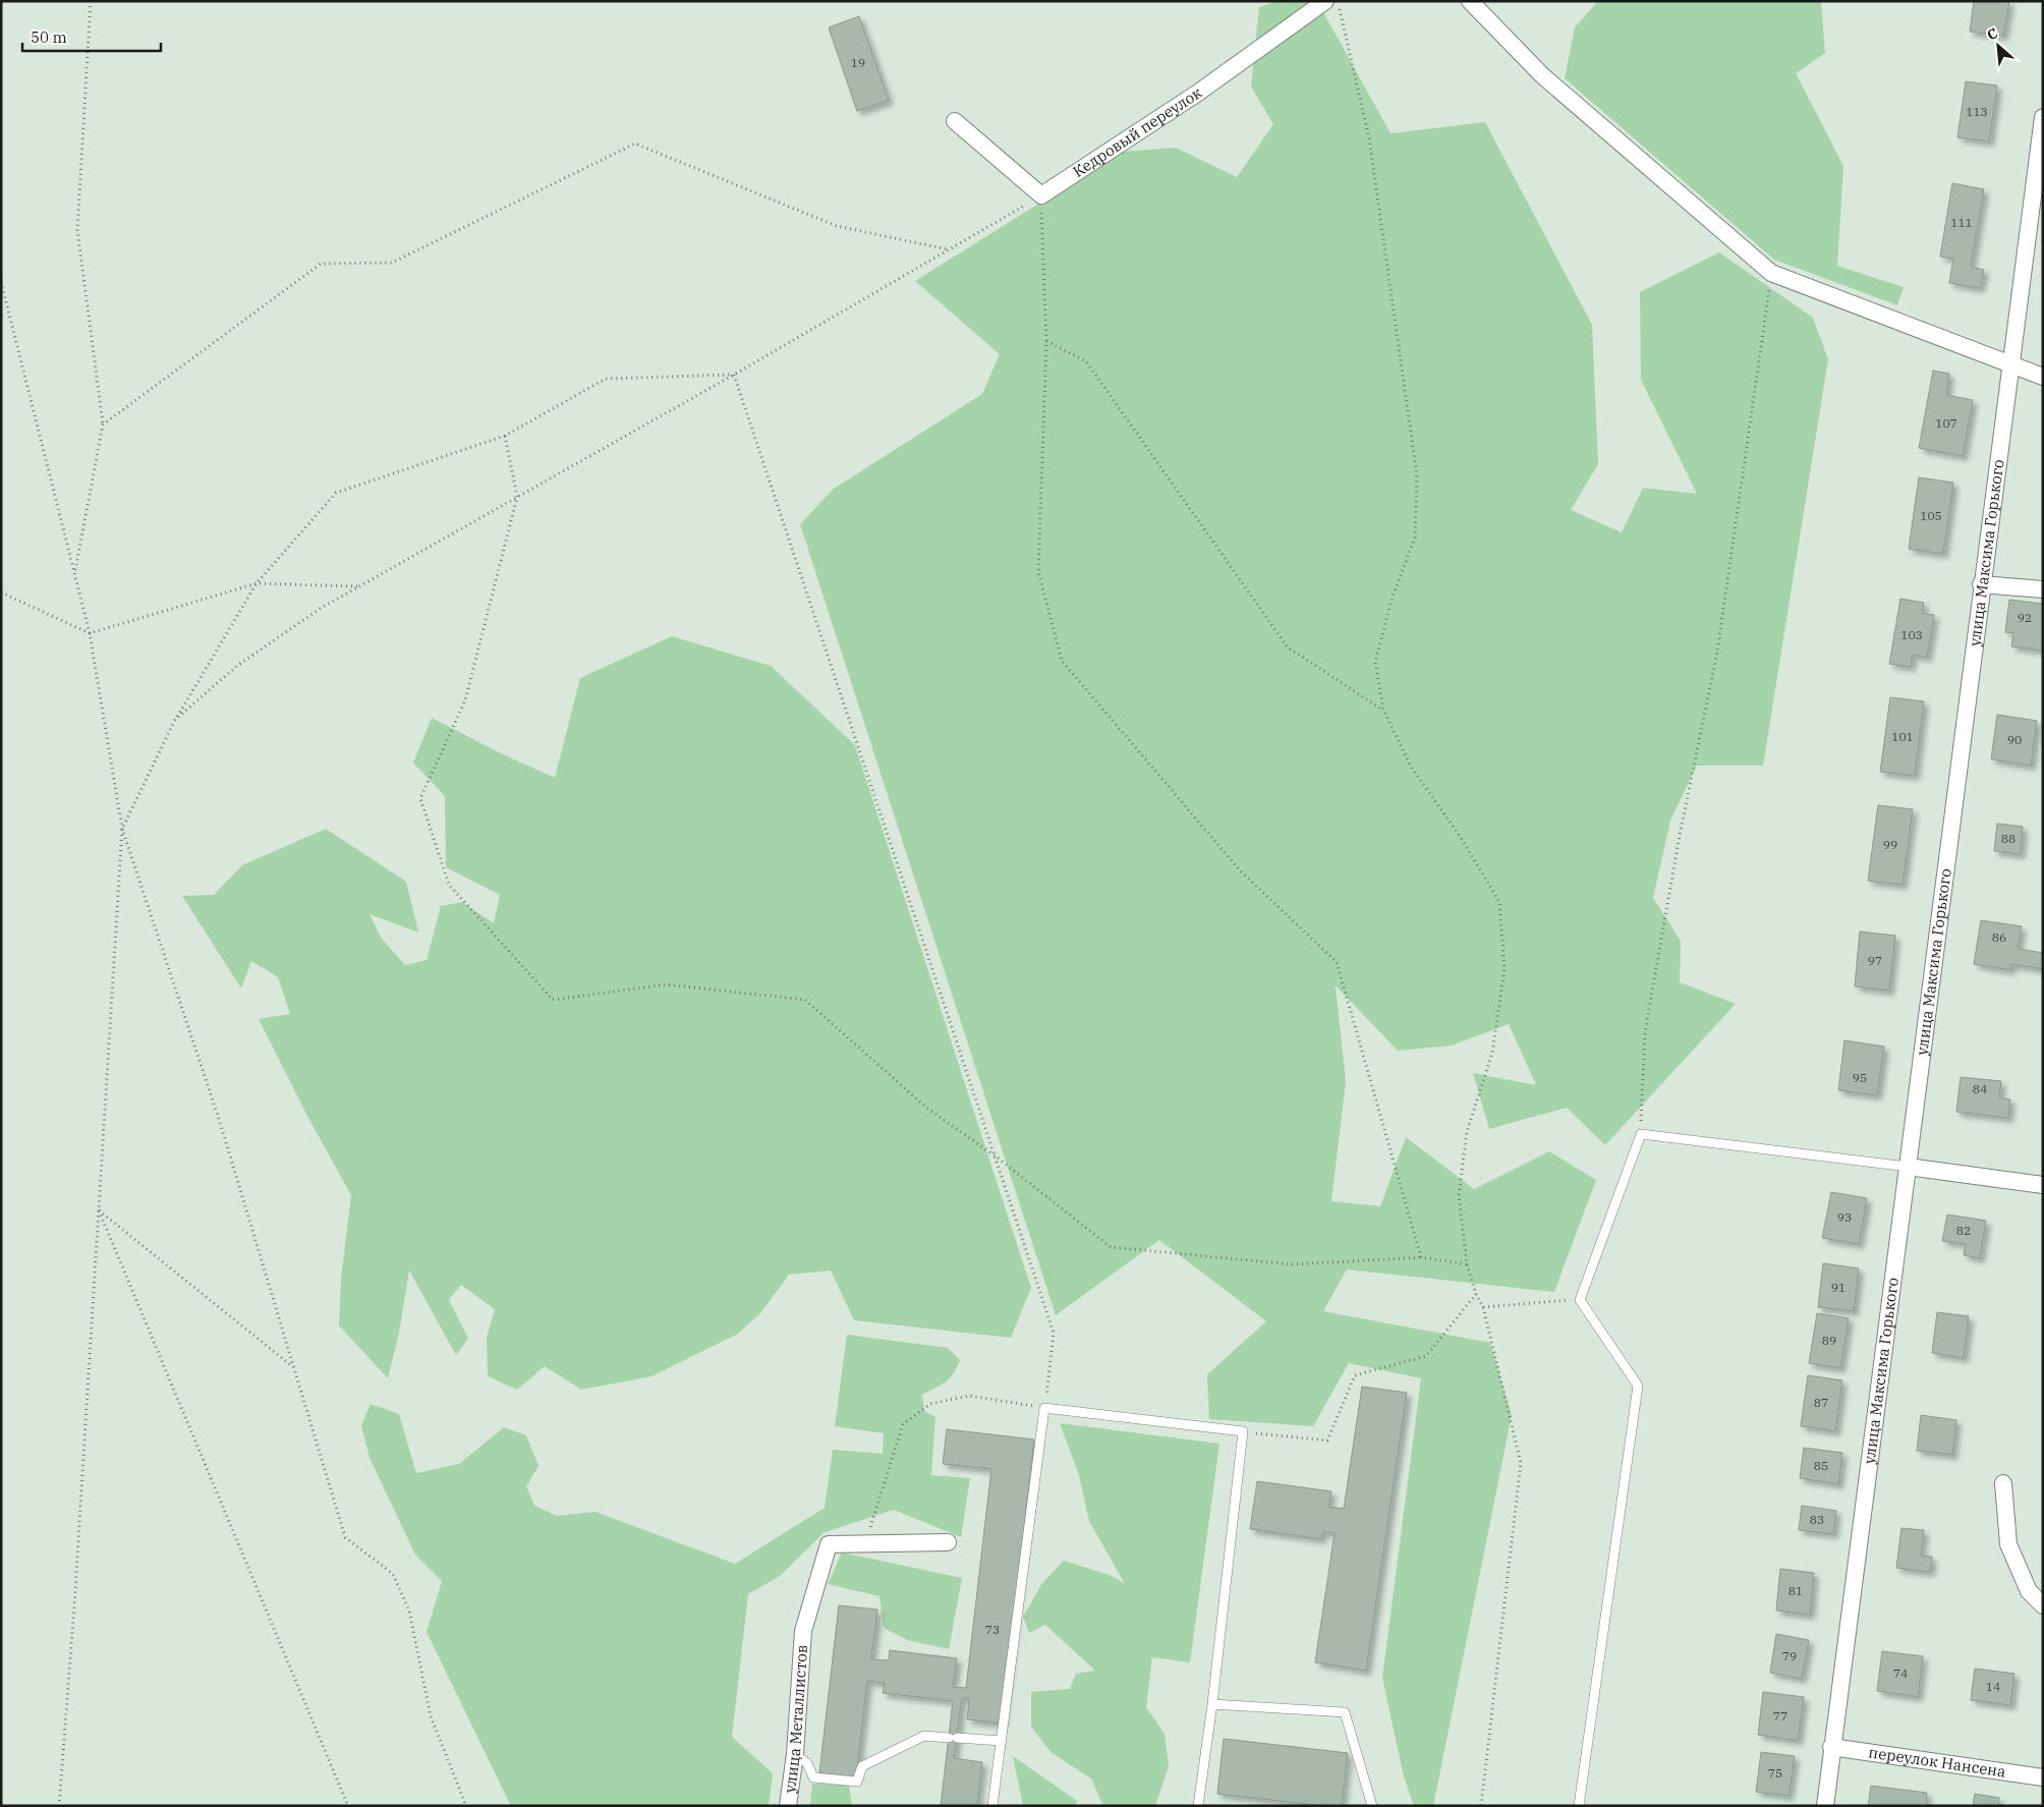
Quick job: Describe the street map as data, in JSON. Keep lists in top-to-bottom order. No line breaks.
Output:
{"streets":{"street":["Кедровый переулок","улица Максима Горького","улица Металлистов","переулок Нансена"]},"crossings":[["улица Максима Горького","переулок Нансена"]],"house_numbers":["19","113","111","107","105","92","103","101","90","88","99","86","97","95","84","93","82","91","89","87","85","83","81","73","79","74","14","77","75"],"scale_bar":"50 m","north":"top left"}
